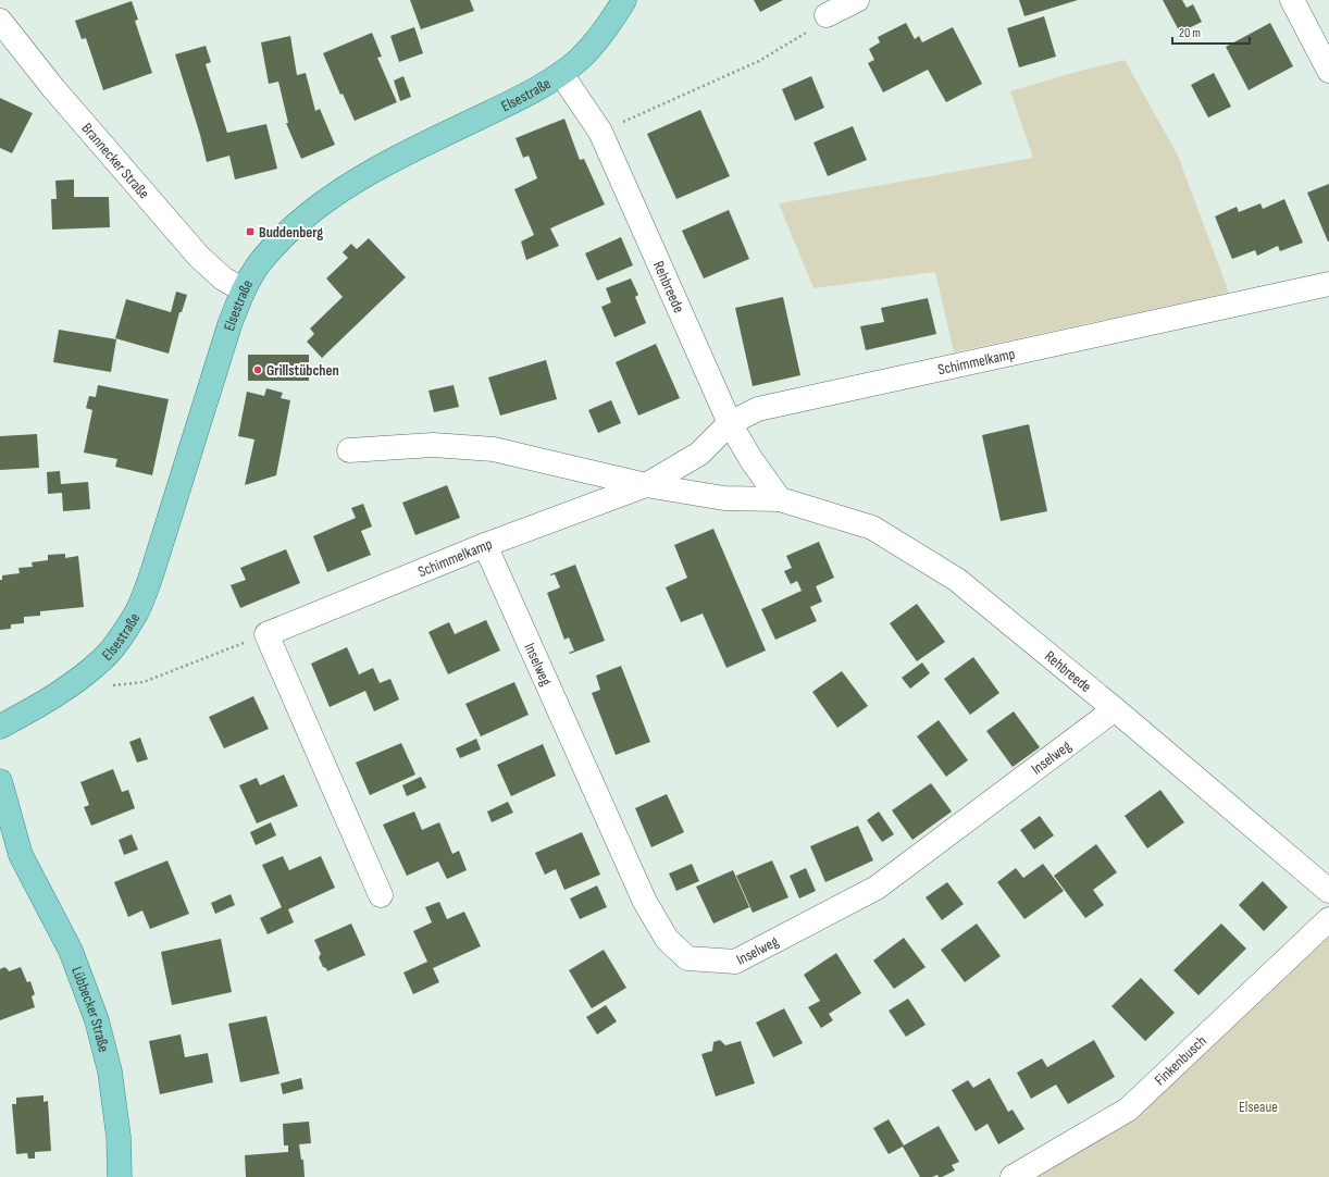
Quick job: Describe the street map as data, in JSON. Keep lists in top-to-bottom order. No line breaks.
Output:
{"streets":{"main road":["Elsestraße","Lübbecker Straße"],"street":["Brannecker Straße","Rehbreede","Schimmelkamp","Inselweg","Finkenbusch"]},"crossings":[["Elsestraße","Brannecker Straße"],["Elsestraße","Rehbreede"],["Rehbreede","Schimmelkamp"],["Rehbreede","Inselweg"],["Schimmelkamp","Inselweg"]],"parks":["Elseaue"],"places":{"transit":["Buddenberg"],"other":["Grillstübchen"]},"scale_bar":"20 m"}
